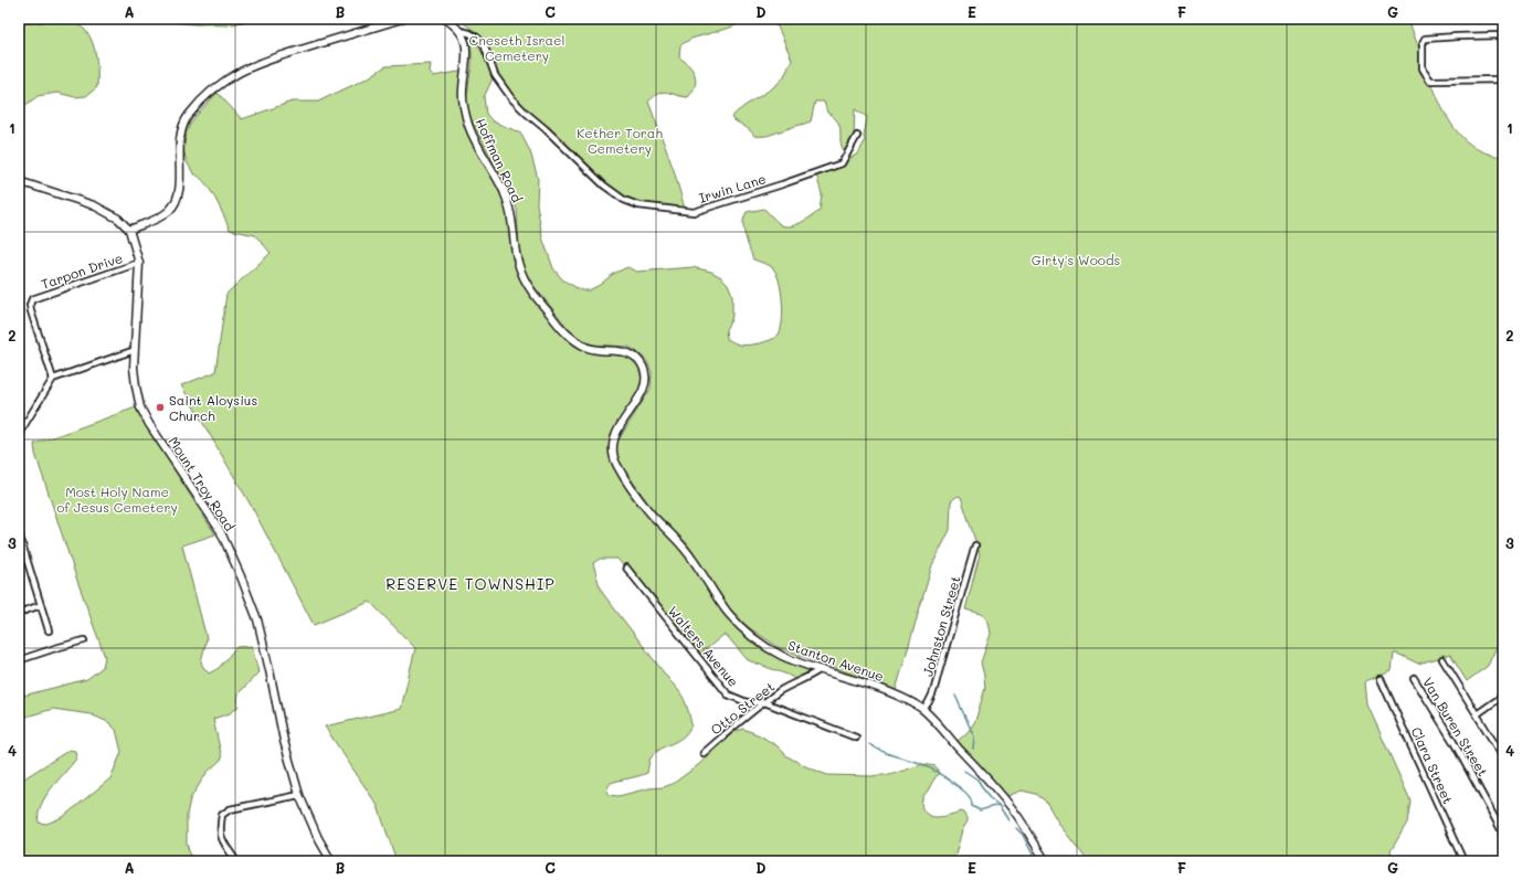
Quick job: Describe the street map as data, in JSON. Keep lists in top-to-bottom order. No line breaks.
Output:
{"streets":{"street":["Hoffman Road","Irwin Lane","Tarpon Drive","Mount Troy Road","Johnston Street","Walters Avenue","Stanton Avenue","Otto Street","Van Buren Street","Clara Street"]},"crossings":[["Hoffman Road","Irwin Lane"],["Hoffman Road","Stanton Avenue"],["Tarpon Drive","Mount Troy Road"],["Johnston Street","Stanton Avenue"],["Walters Avenue","Otto Street"],["Stanton Avenue","Otto Street"]],"districts":["RESERVE TOWNSHIP"],"parks":["Cneseth Israel Cemetery","Kether Torah Cemetery","Girty's Woods","Most Holy Name of Jesus Cemetery"],"places":["Saint Aloysius Church"],"grid":{"columns":["A","B","C","D","E","F","G"],"rows":["1","2","3","4"]}}
